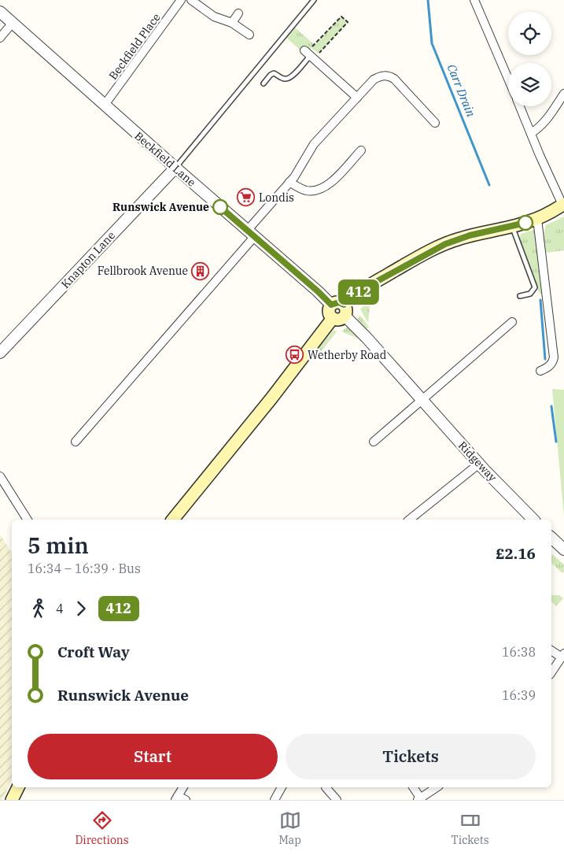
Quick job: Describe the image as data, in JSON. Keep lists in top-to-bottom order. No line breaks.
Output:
{"streets":{"street":["Beckfield Place","Beckfield Lane","Knapton Lane","Ridgeway"]},"crossings":[["Beckfield Place","Beckfield Lane"],["Beckfield Lane","Knapton Lane"],["Beckfield Lane","Ridgeway"]],"water":["Carr Drain"],"places":{"supermarket":["Londis"],"other":["Runswick Avenue"],"building":["Fellbrook Avenue"],"bus stop":["Wetherby Road"]},"lines":["bus line 412"],"page":{"on_map":"412","heading":["5 min","16:34 – 16:39 · Bus","£2.16"],"legs":["4","412"],"list":[{"name":"Croft Way","value":"16:38"},{"name":"Runswick Avenue","value":"16:39"}],"buttons":["Start","Tickets"],"tabs":["Directions","Map","Tickets"]}}
